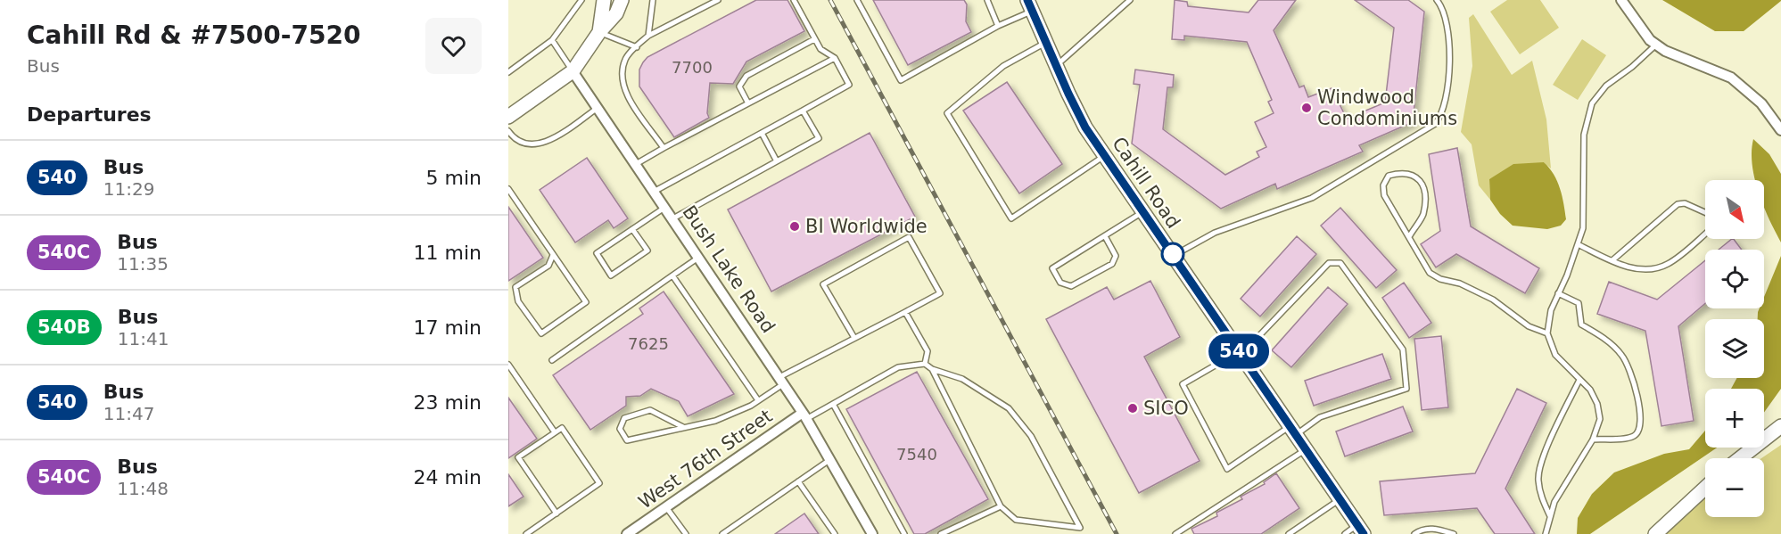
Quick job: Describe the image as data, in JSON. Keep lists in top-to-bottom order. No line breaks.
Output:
{"streets":{"street":["Cahill Road","Bush Lake Road","West 76th Street"]},"crossings":[["Bush Lake Road","West 76th Street"]],"places":["Windwood Condominiums","BI Worldwide","SICO"],"lines":["bus line 540"],"house_numbers":["7700","7625","7540"],"north":"bottom right","page":{"heading":[["Cahill Rd & #7500-7520","Bus"],"Departures"],"on_map":"540","list":[{"mark":"540","name":"Bus","note":"11:29","value":"5 min"},{"mark":"540C","name":"Bus","note":"11:35","value":"11 min"},{"mark":"540B","name":"Bus","note":"11:41","value":"17 min"},{"mark":"540","name":"Bus","note":"11:47","value":"23 min"},{"mark":"540C","name":"Bus","note":"11:48","value":"24 min"}],"map_buttons":["+","−"]}}
